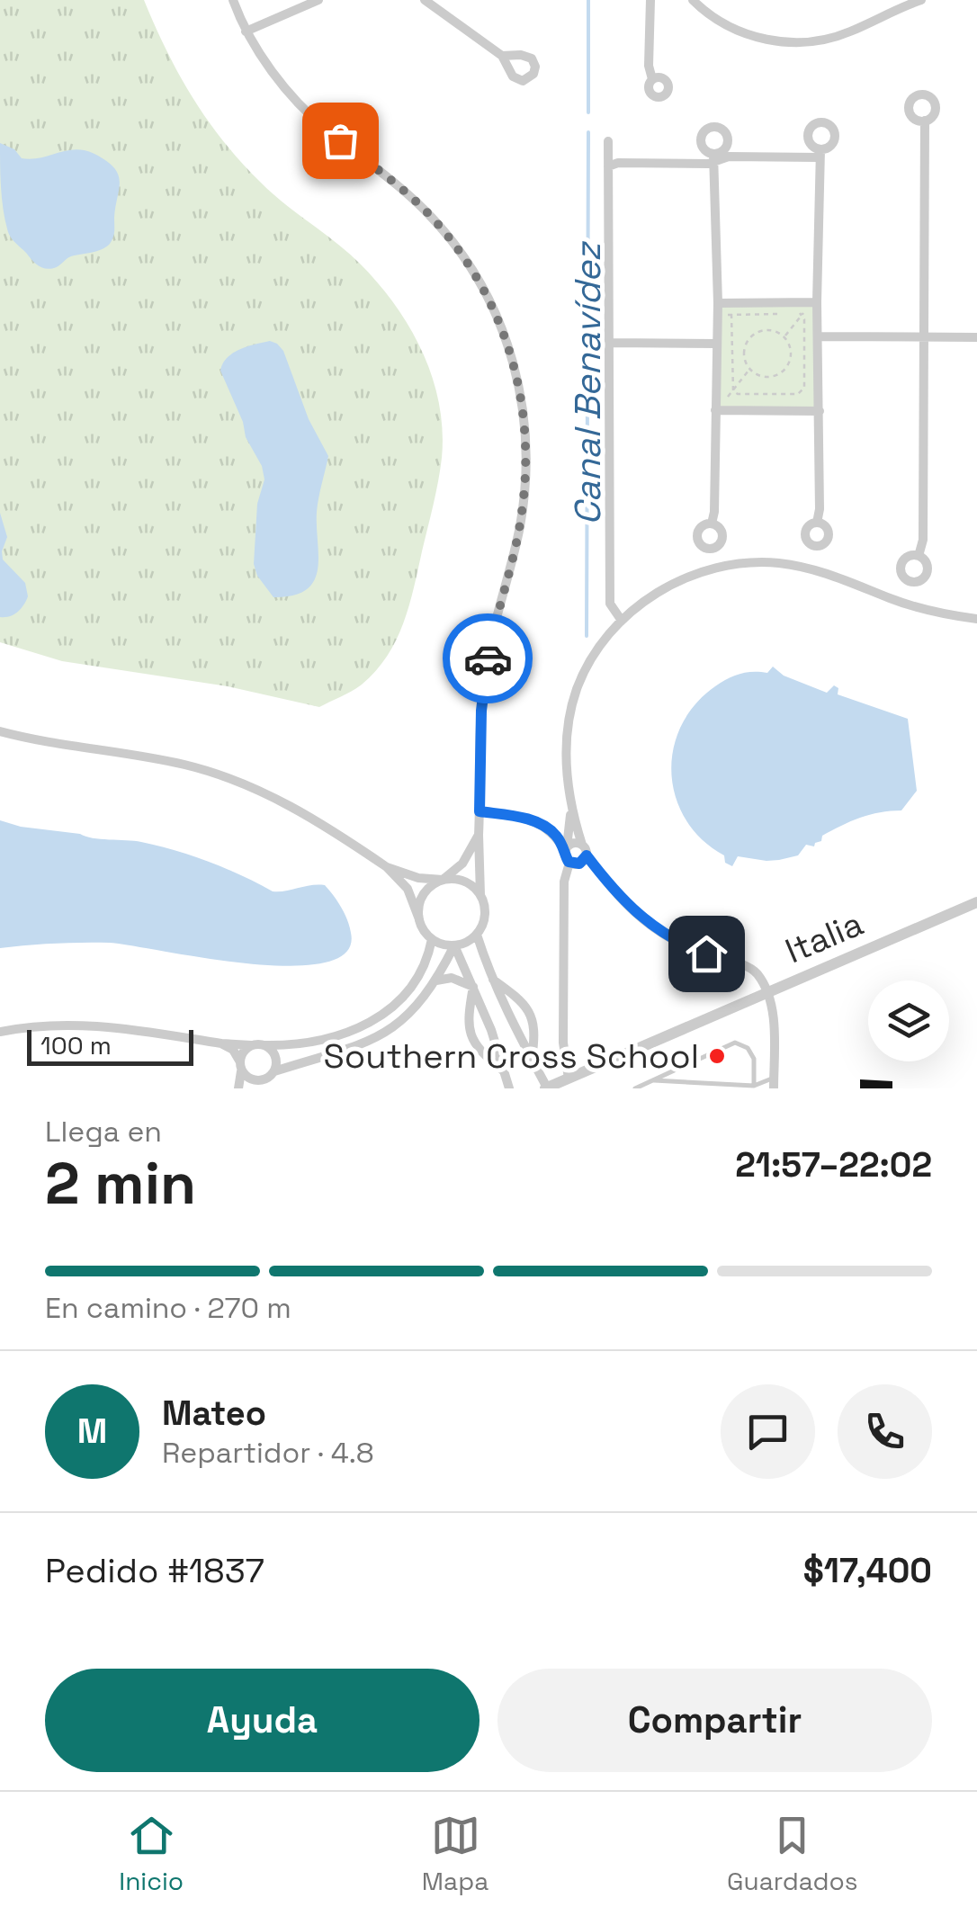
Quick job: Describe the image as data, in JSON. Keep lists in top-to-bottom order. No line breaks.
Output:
{"streets":{"street":["Italia"]},"water":["Canal Benavídez"],"places":["Southern Cross School"],"scale_bar":"100 m","page":{"scale":"100 m","heading":["2 min","Llega en","21:57–22:02"],"panel":["Mateo","Repartidor · 4.8","Pedido #1837","$17,400"],"bar":"En camino · 270 m","round":"M","buttons":["Ayuda","Compartir"],"tabs":["Inicio","Mapa","Guardados"]}}
